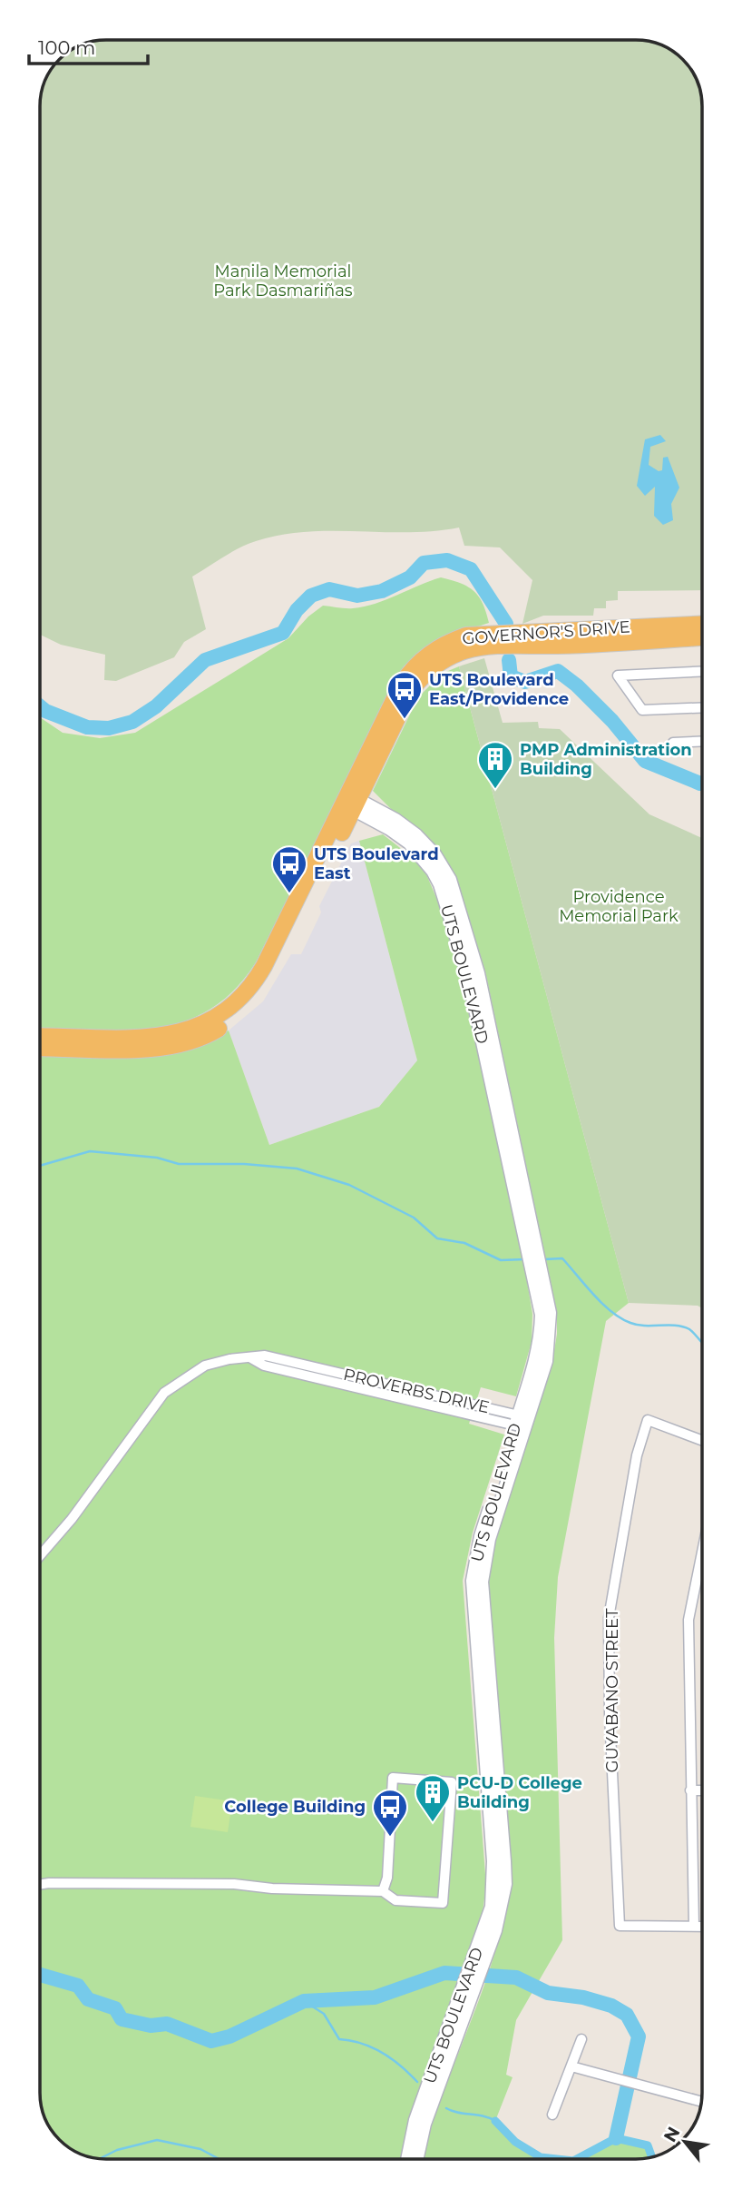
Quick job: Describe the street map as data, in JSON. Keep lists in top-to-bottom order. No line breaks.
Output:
{"streets":{"highway":["GOVERNOR'S DRIVE"],"main road":["UTS BOULEVARD"],"street":["PROVERBS DRIVE","GUYABANO STREET"]},"crossings":[["GOVERNOR'S DRIVE","UTS BOULEVARD"],["UTS BOULEVARD","PROVERBS DRIVE"]],"parks":["Manila Memorial Park Dasmariñas","Providence Memorial Park"],"places":{"bus stop":["UTS Boulevard East/Providence","UTS Boulevard East","College Building"],"building":["PMP Administration Building","PCU-D College Building"]},"scale_bar":"100 m","north":"top left"}
